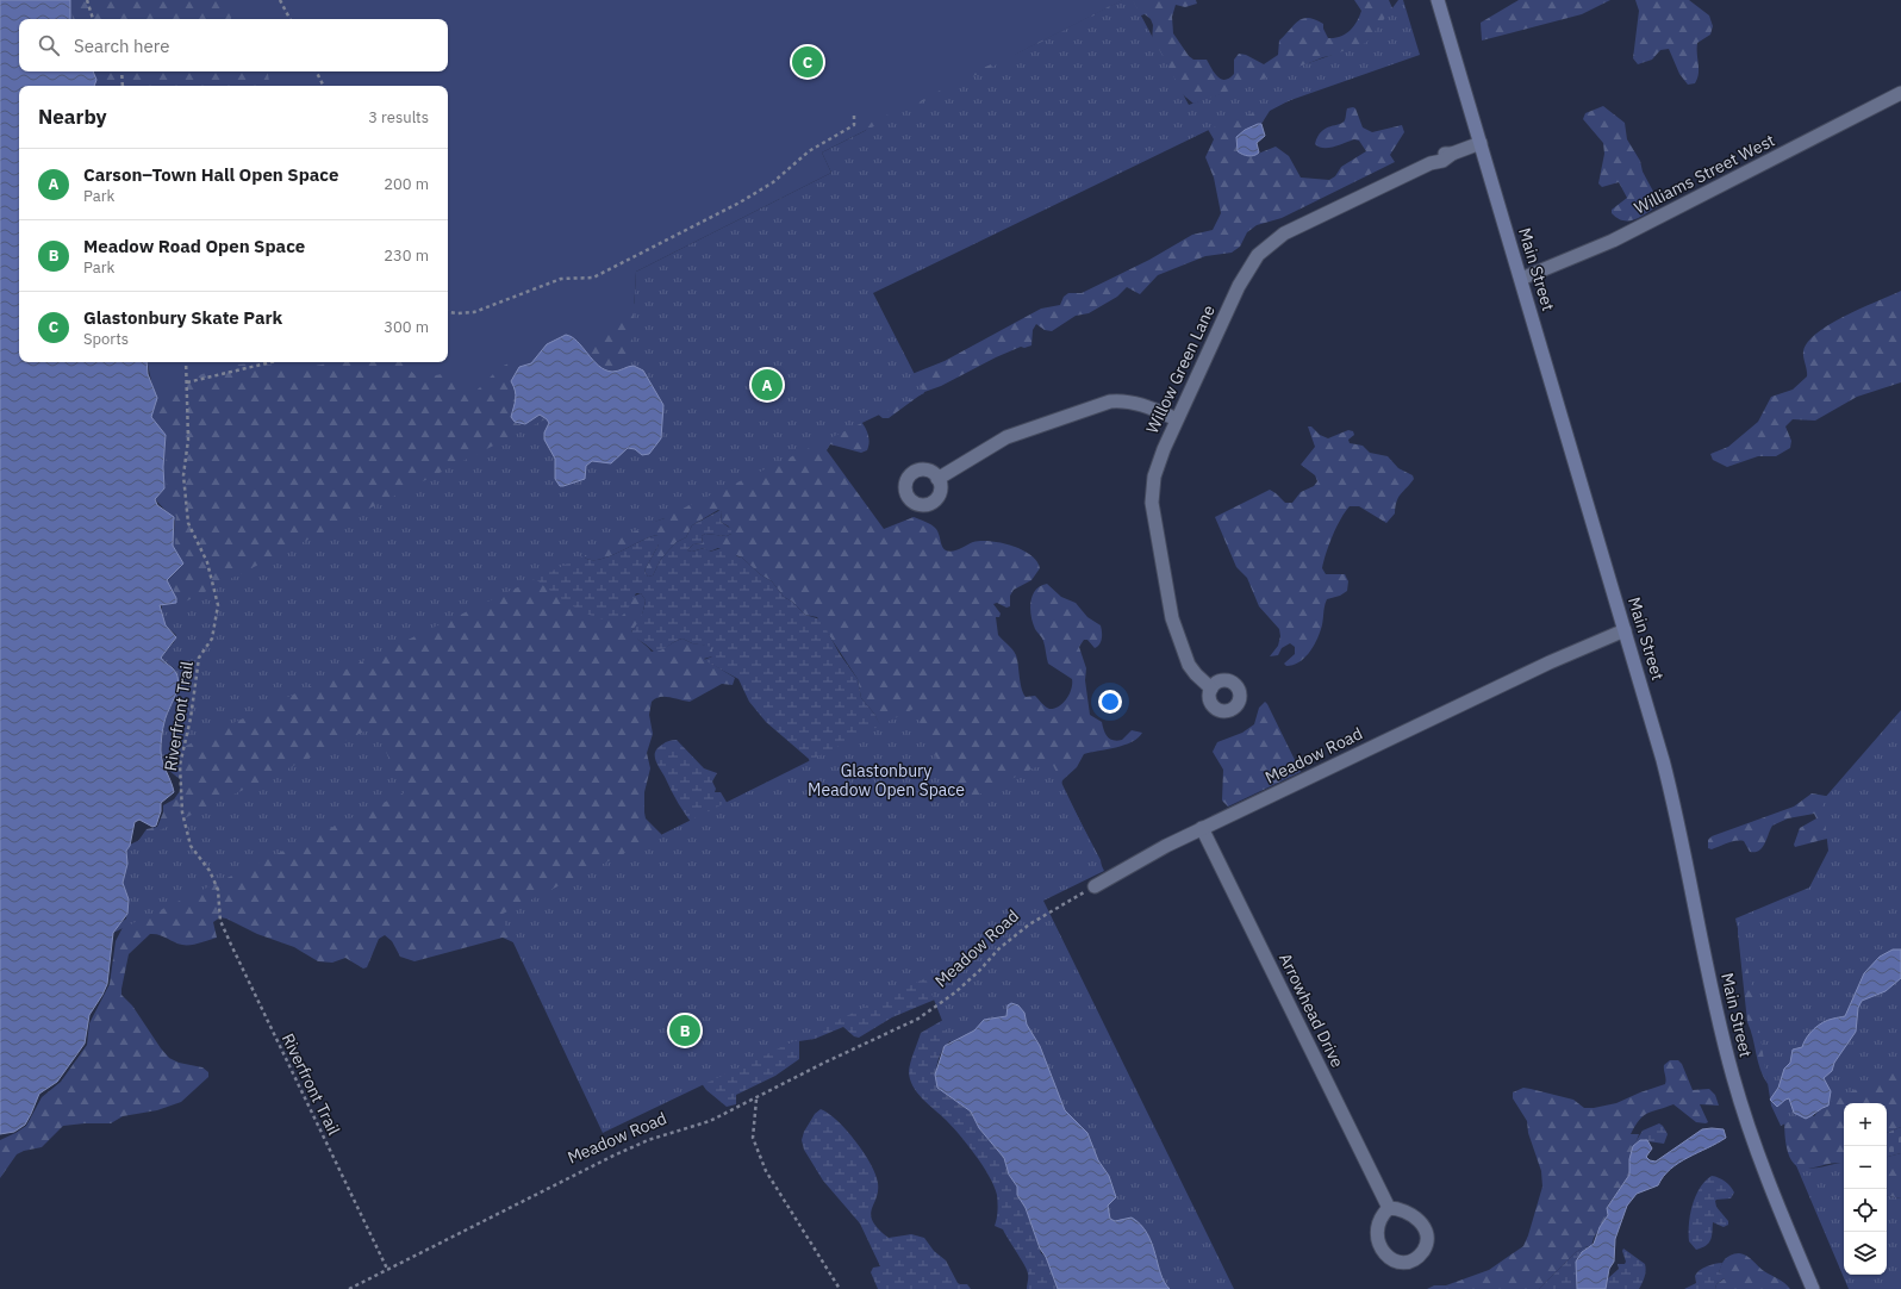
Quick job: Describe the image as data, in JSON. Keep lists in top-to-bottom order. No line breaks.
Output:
{"streets":{"main road":["Main Street"],"street":["Williams Street West","Willow Green Lane","Meadow Road","Arrowhead Drive"],"path":["Riverfront Trail"]},"crossings":[["Williams Street West","Main Street"],["Main Street","Willow Green Lane"],["Main Street","Meadow Road"],["Riverfront Trail","Meadow Road"],["Meadow Road","Arrowhead Drive"]],"parks":["Glastonbury Meadow Open Space"],"page":{"search":"Search here","pins":["C","A","B"],"heading":["Nearby","3 results"],"list":[{"mark":"A","name":"Carson–Town Hall Open Space","note":"Park","value":"200 m"},{"mark":"B","name":"Meadow Road Open Space","note":"Park","value":"230 m"},{"mark":"C","name":"Glastonbury Skate Park","note":"Sports","value":"300 m"}],"map_buttons":["+","−"]}}
